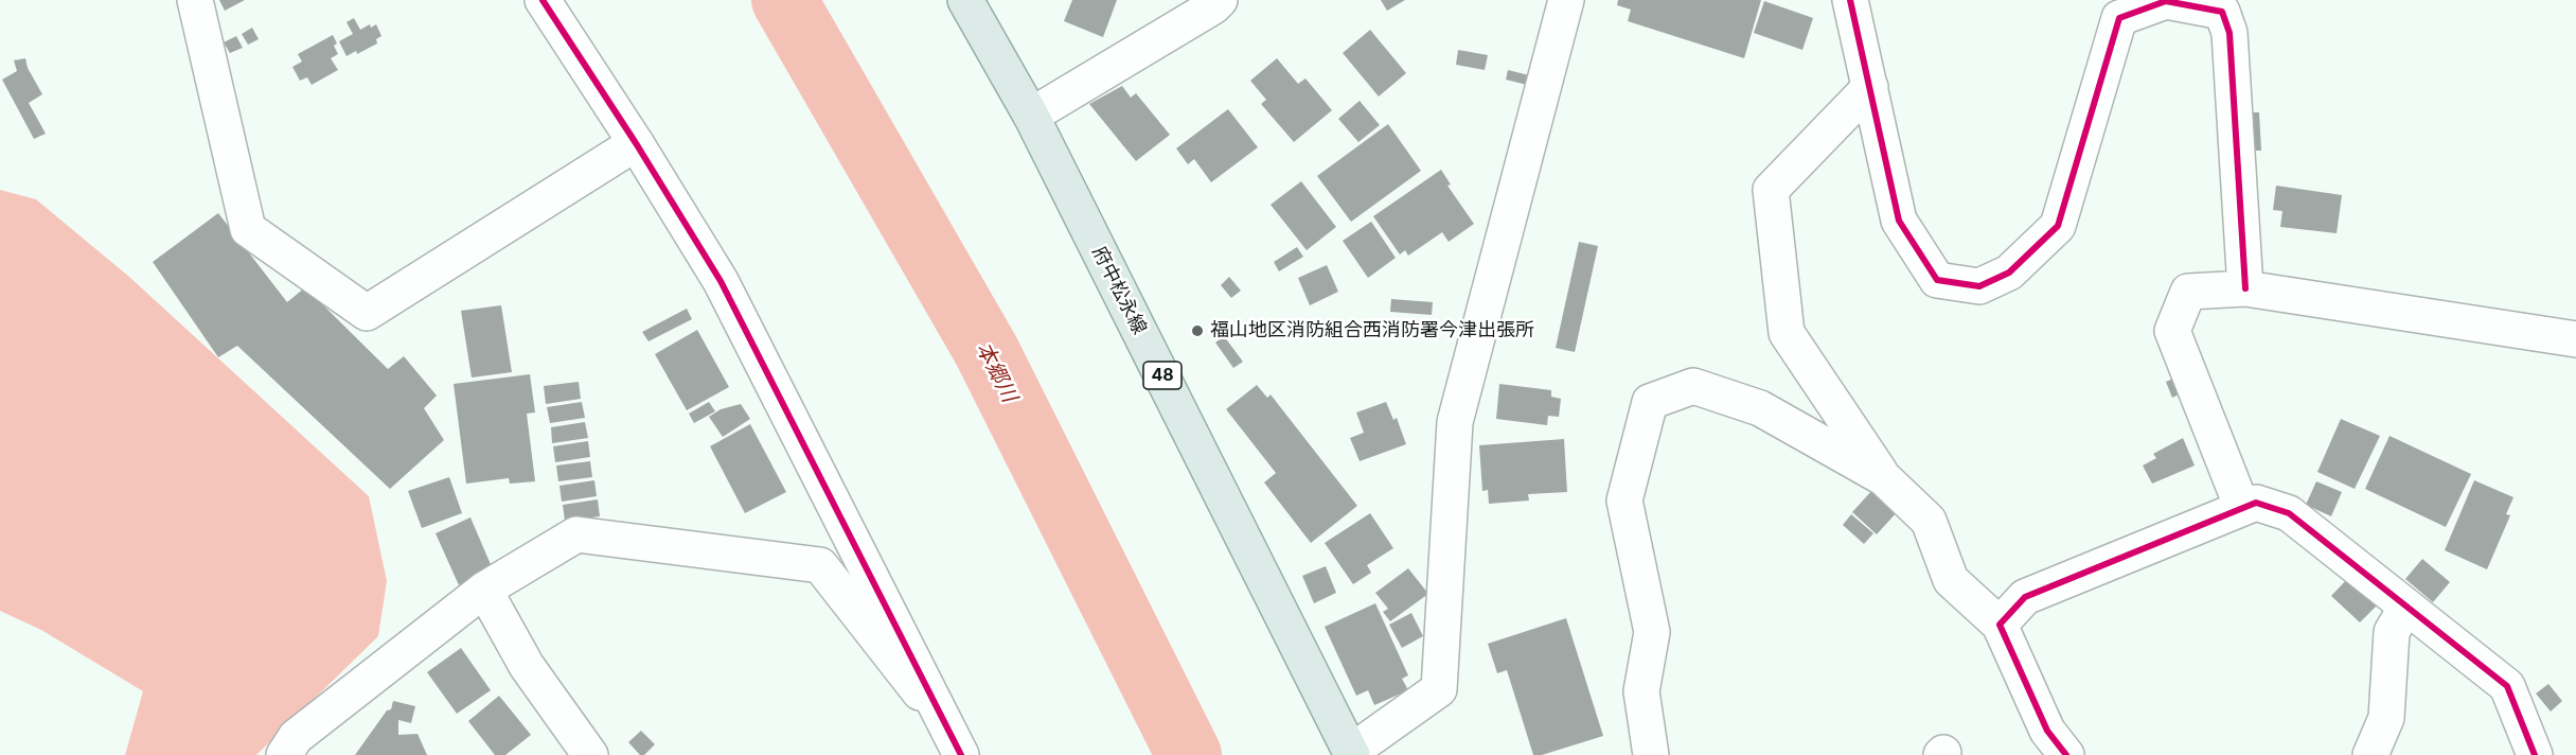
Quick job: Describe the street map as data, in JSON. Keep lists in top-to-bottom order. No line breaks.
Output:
{"streets":{"main road":["府中松永線","48"]},"water":["本郷川"],"places":["福山地区消防組合西消防署今津出張所"]}
